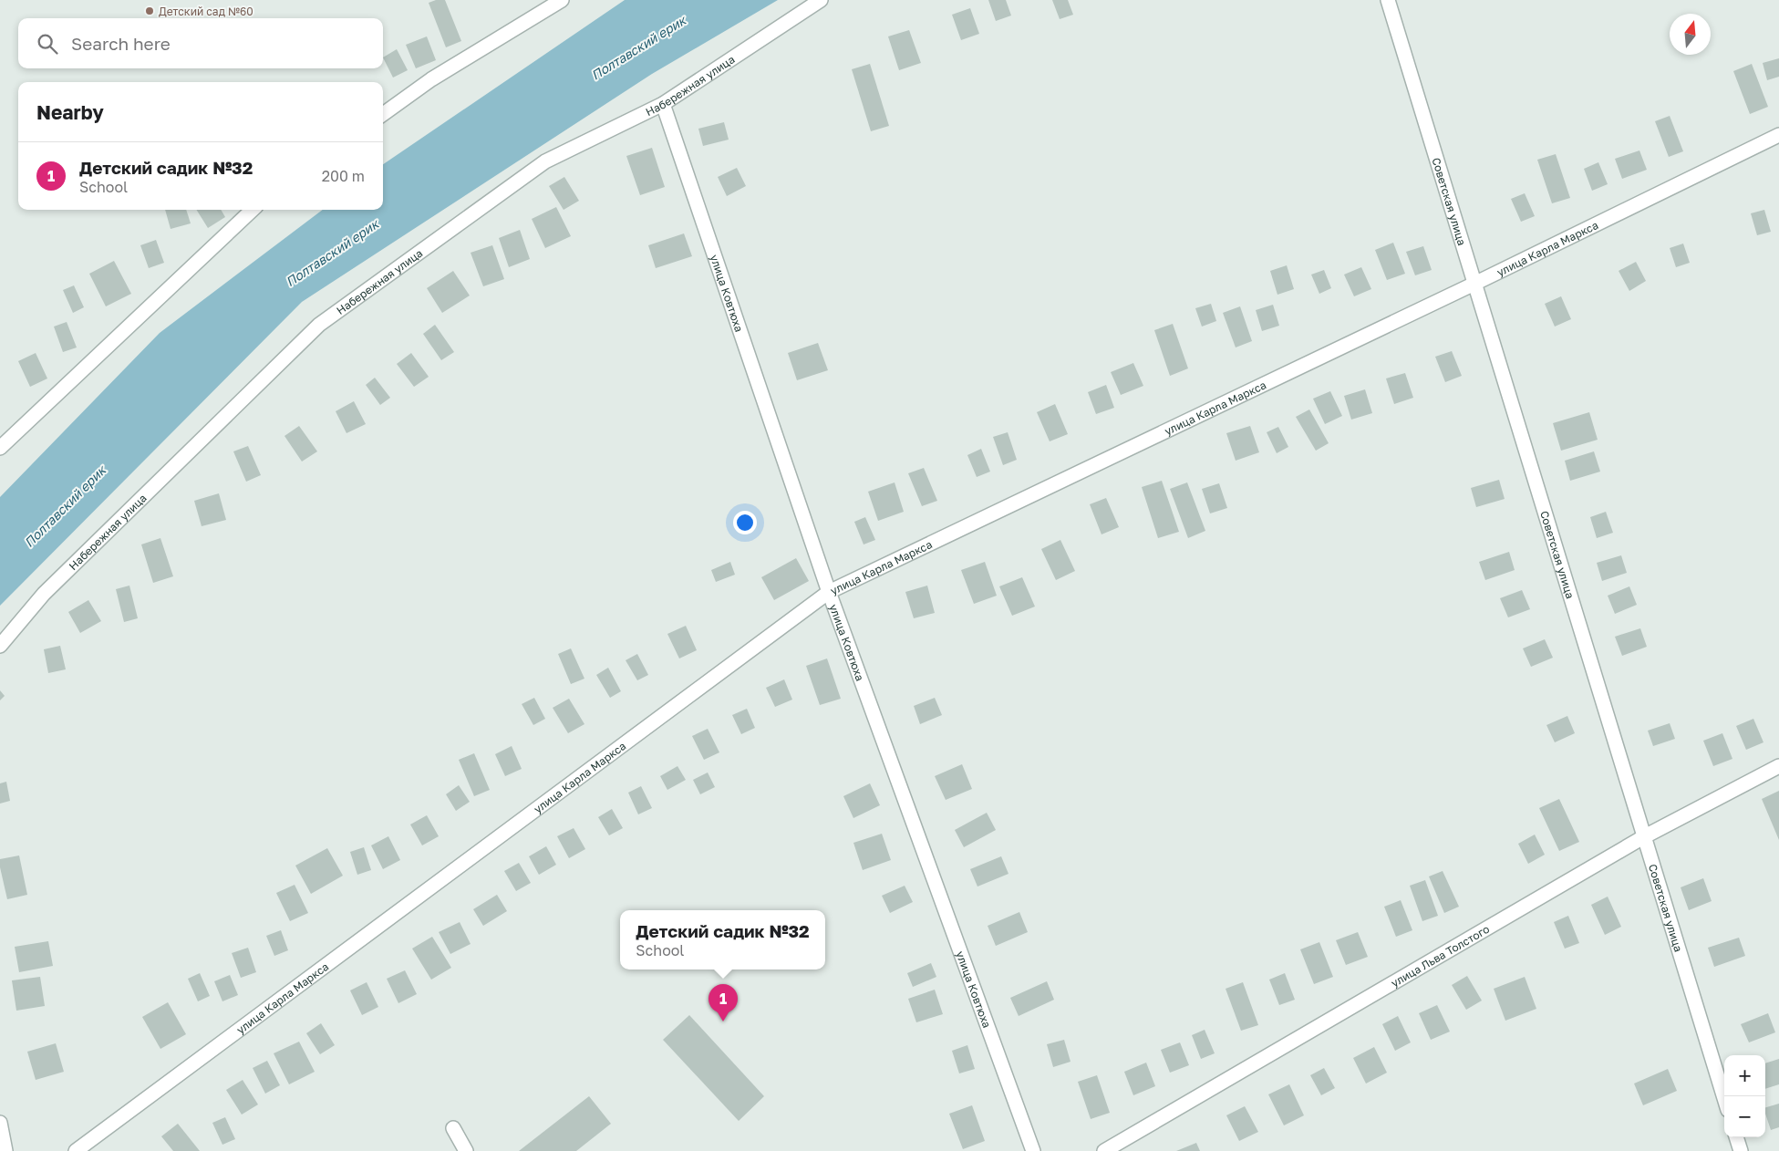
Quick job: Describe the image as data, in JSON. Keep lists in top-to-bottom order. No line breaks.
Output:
{"streets":{"street":["Набережная улица","Советская улица","улица Карла Маркса","улица Ковтюха","улица Льва Толстого"]},"crossings":[["Набережная улица","улица Ковтюха"],["Советская улица","улица Карла Маркса"],["Советская улица","улица Льва Толстого"],["улица Карла Маркса","улица Ковтюха"]],"water":["Полтавский ерик"],"places":["Детский сад №60"],"north":"top","page":{"search":"Search here","heading":"Nearby","list":[{"mark":"1","name":"Детский садик №32","note":"School","value":"200 m"}],"popup":["Детский садик №32","School"],"pins":"1","map_buttons":["+","−"]}}
